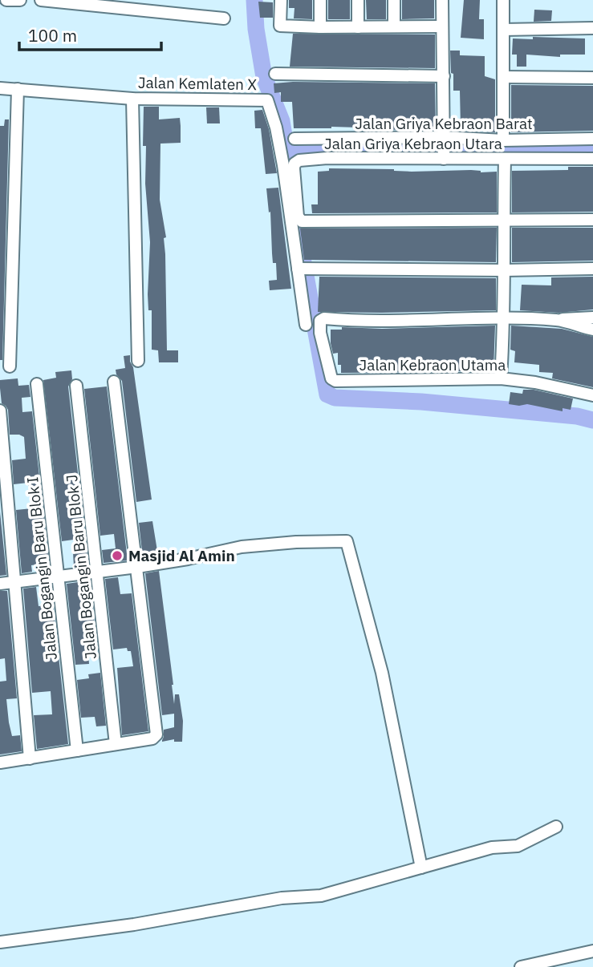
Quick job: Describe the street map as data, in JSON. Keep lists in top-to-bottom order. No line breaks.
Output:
{"streets":{"street":["Jalan Kemlaten X","Jalan Griya Kebraon Barat","Jalan Griya Kebraon Utara","Jalan Kebraon Utama","Jalan Bogangin Baru Blok J","Jalan Bogangin Baru Blok I"]},"crossings":[["Jalan Griya Kebraon Barat","Jalan Griya Kebraon Utara"]],"places":["Masjid Al Amin"],"scale_bar":"100 m"}
